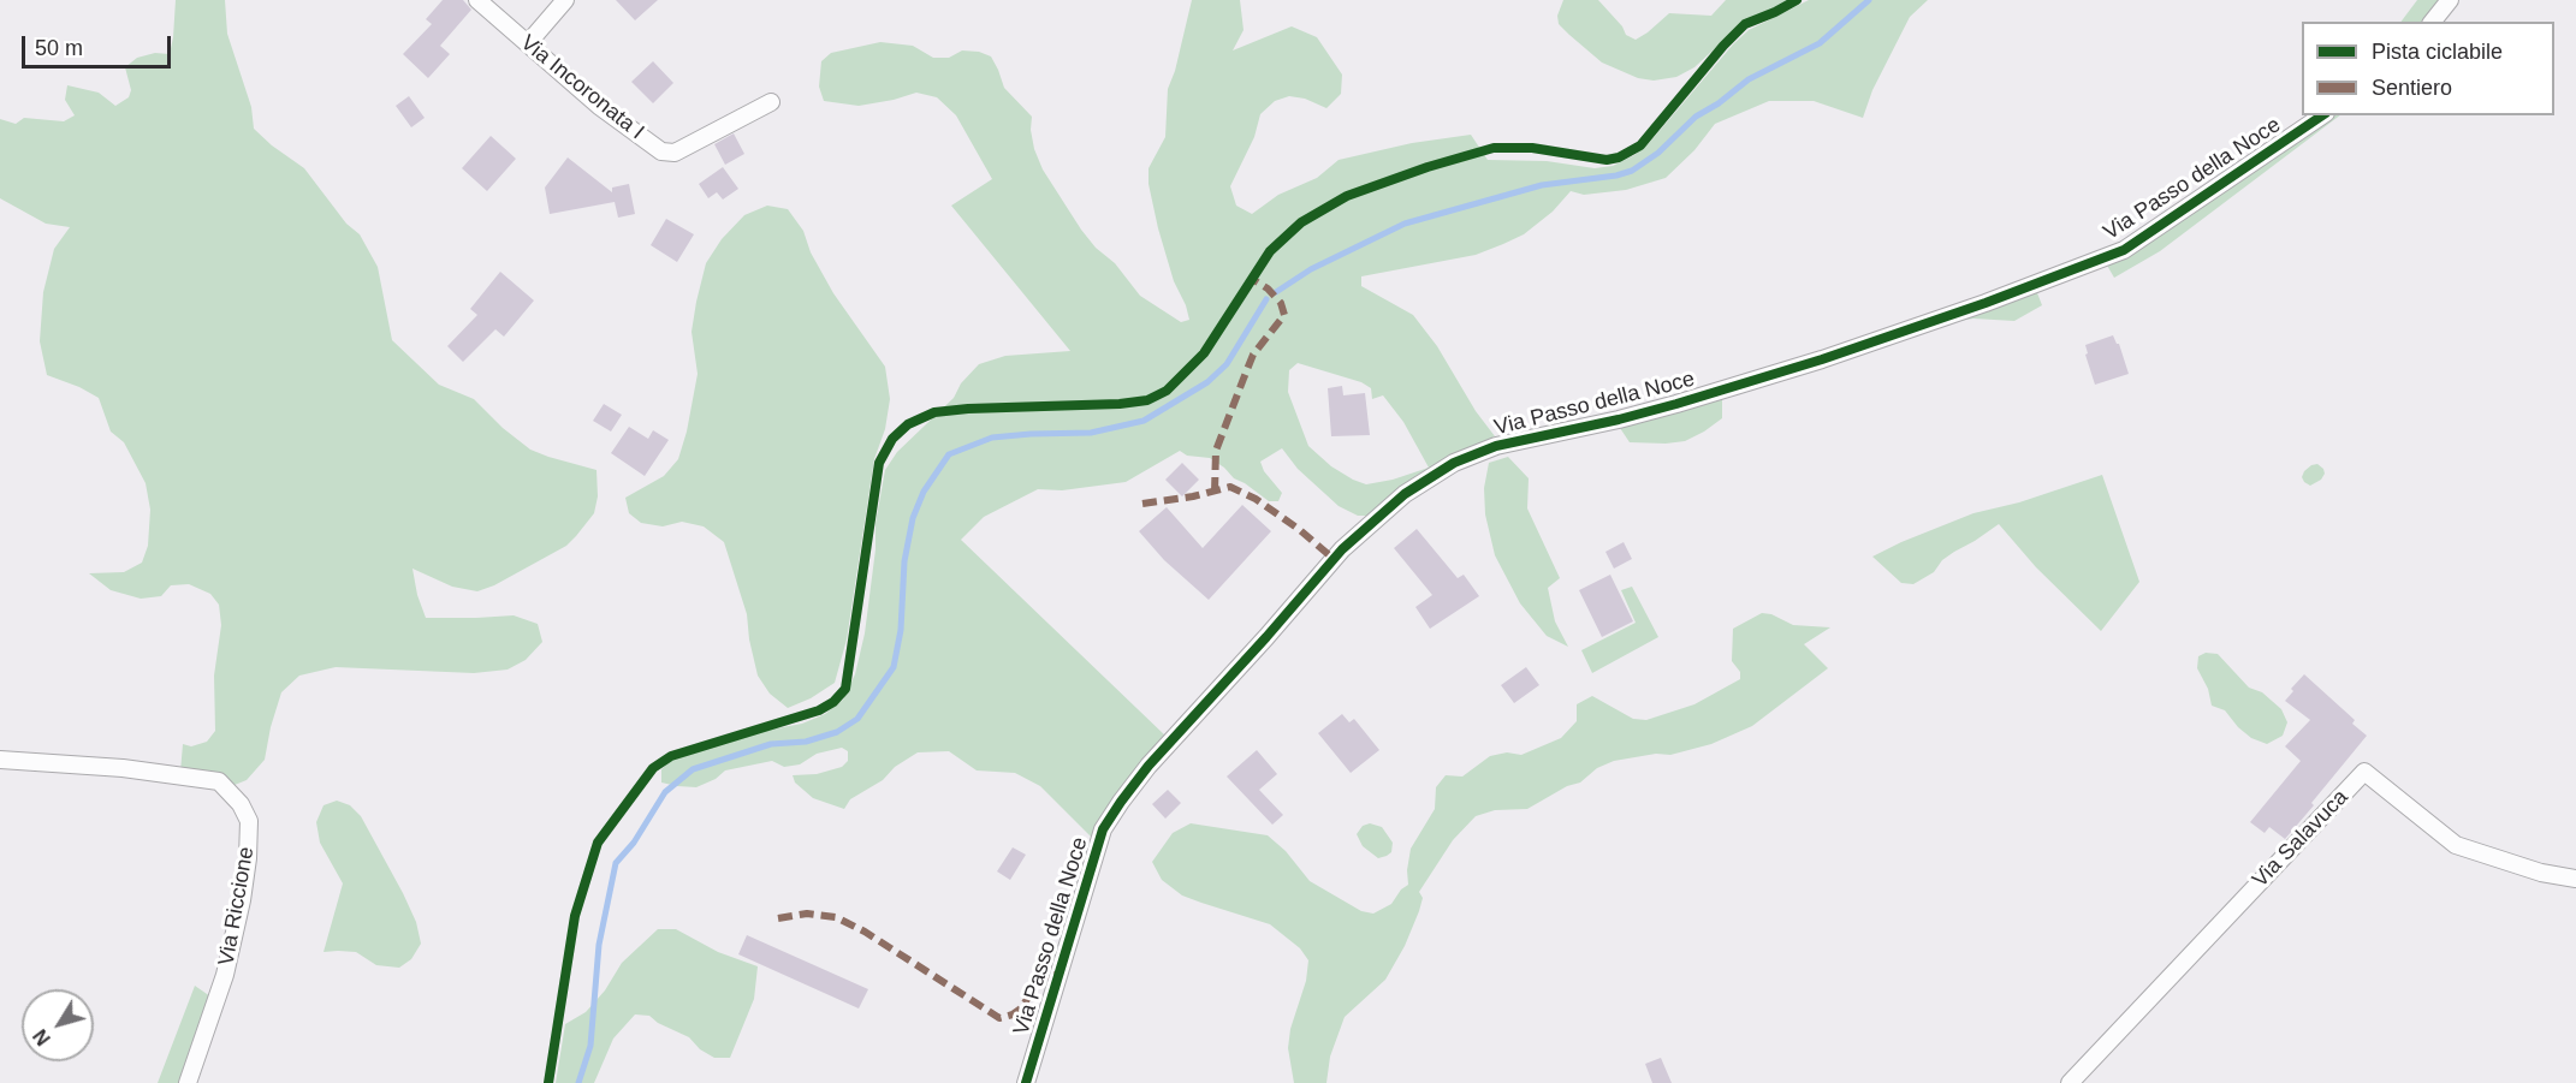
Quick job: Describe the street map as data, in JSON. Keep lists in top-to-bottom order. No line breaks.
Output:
{"streets":{"street":["Via Incoronata I","Via Passo della Noce","Via Salavuca","Via Riccione"]},"legend":["Pista ciclabile","Sentiero"],"scale_bar":"50 m","north":"bottom left"}
